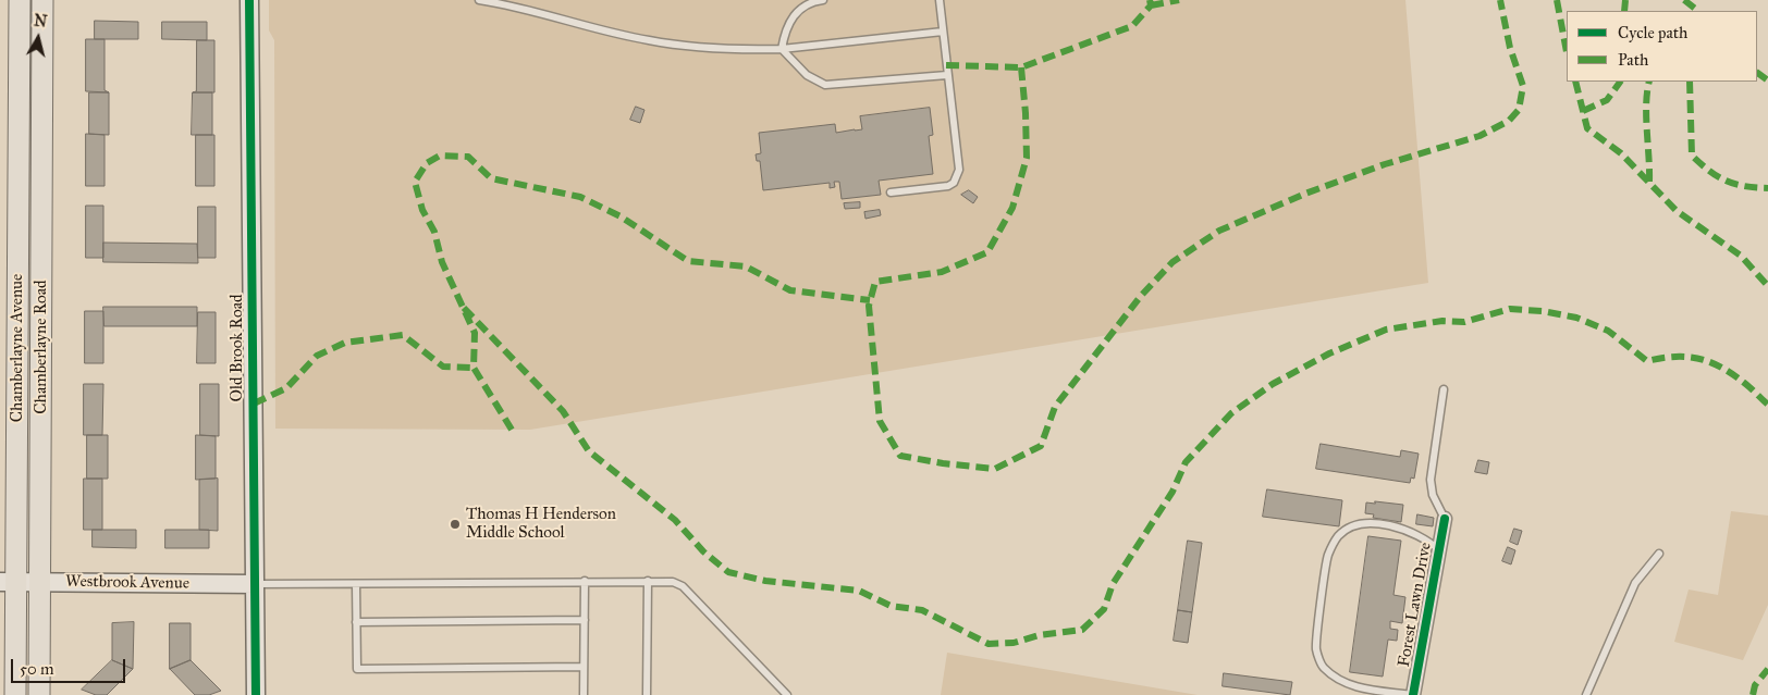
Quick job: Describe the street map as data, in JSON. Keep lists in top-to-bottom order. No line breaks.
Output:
{"streets":{"main road":["Chamberlayne Road","Chamberlayne Avenue"],"street":["Old Brook Road","Westbrook Avenue","Forest Lawn Drive"]},"crossings":[["Chamberlayne Road","Westbrook Avenue"],["Chamberlayne Avenue","Westbrook Avenue"],["Old Brook Road","Westbrook Avenue"]],"places":["Thomas H Henderson Middle School"],"legend":["Cycle path","Path"],"scale_bar":"50 m","north":"top"}
